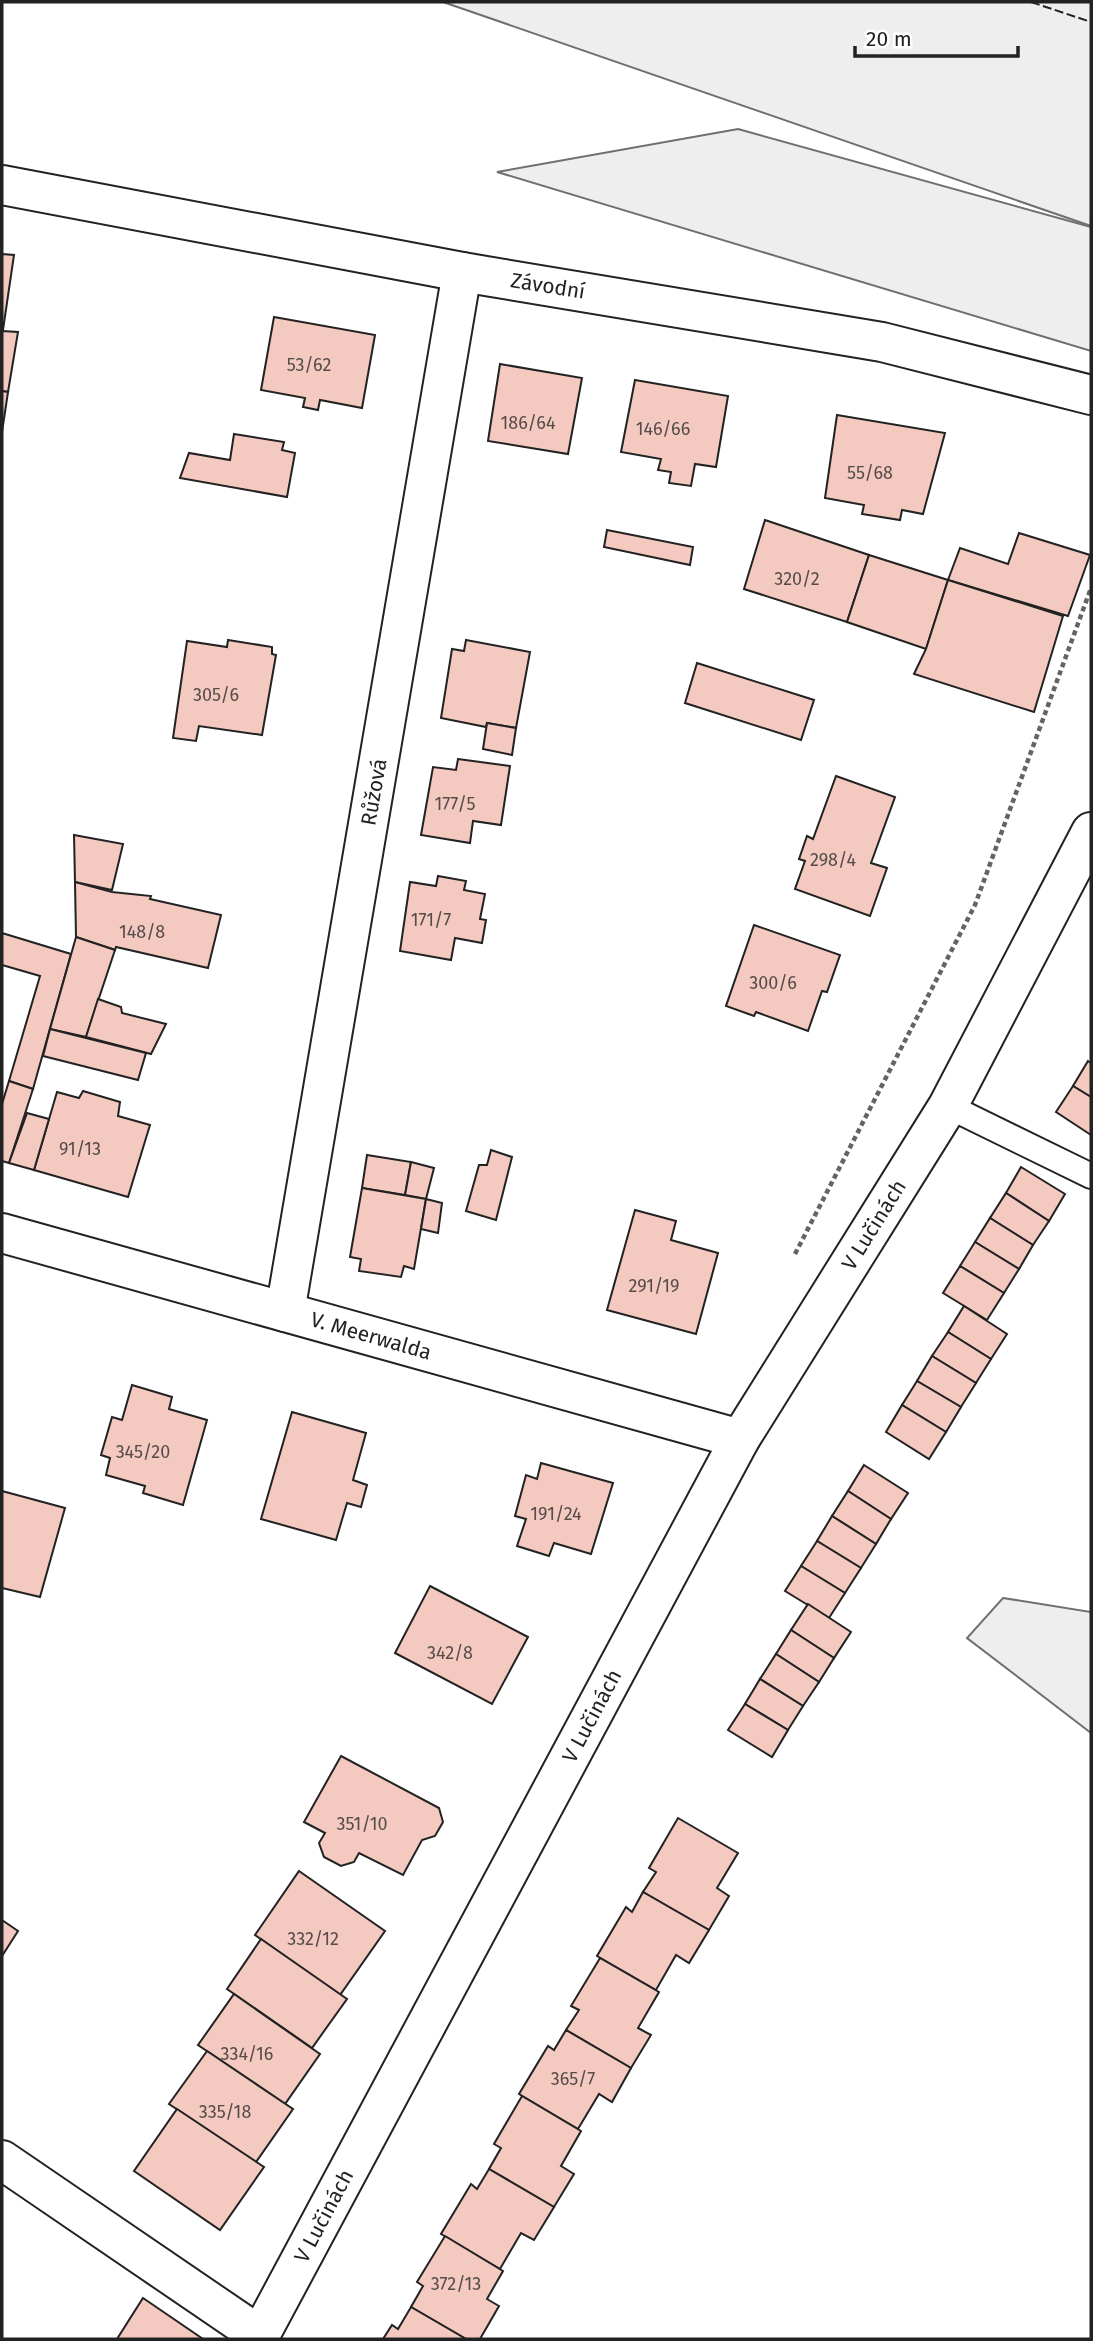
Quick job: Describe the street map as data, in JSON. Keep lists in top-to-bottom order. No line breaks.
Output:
{"streets":{"street":["Závodní","Růžová","V Lučinách","V. Meerwalda"]},"crossings":[["Závodní","Růžová"],["Růžová","V. Meerwalda"],["V Lučinách","V. Meerwalda"]],"house_numbers":["53/62","186/64","146/66","55/68","320/2","305/6","177/5","298/4","171/7","148/8","300/6","91/13","291/19","345/20","191/24","342/8","351/10","332/12","334/16","365/7","335/18","372/13"],"scale_bar":"20 m"}
